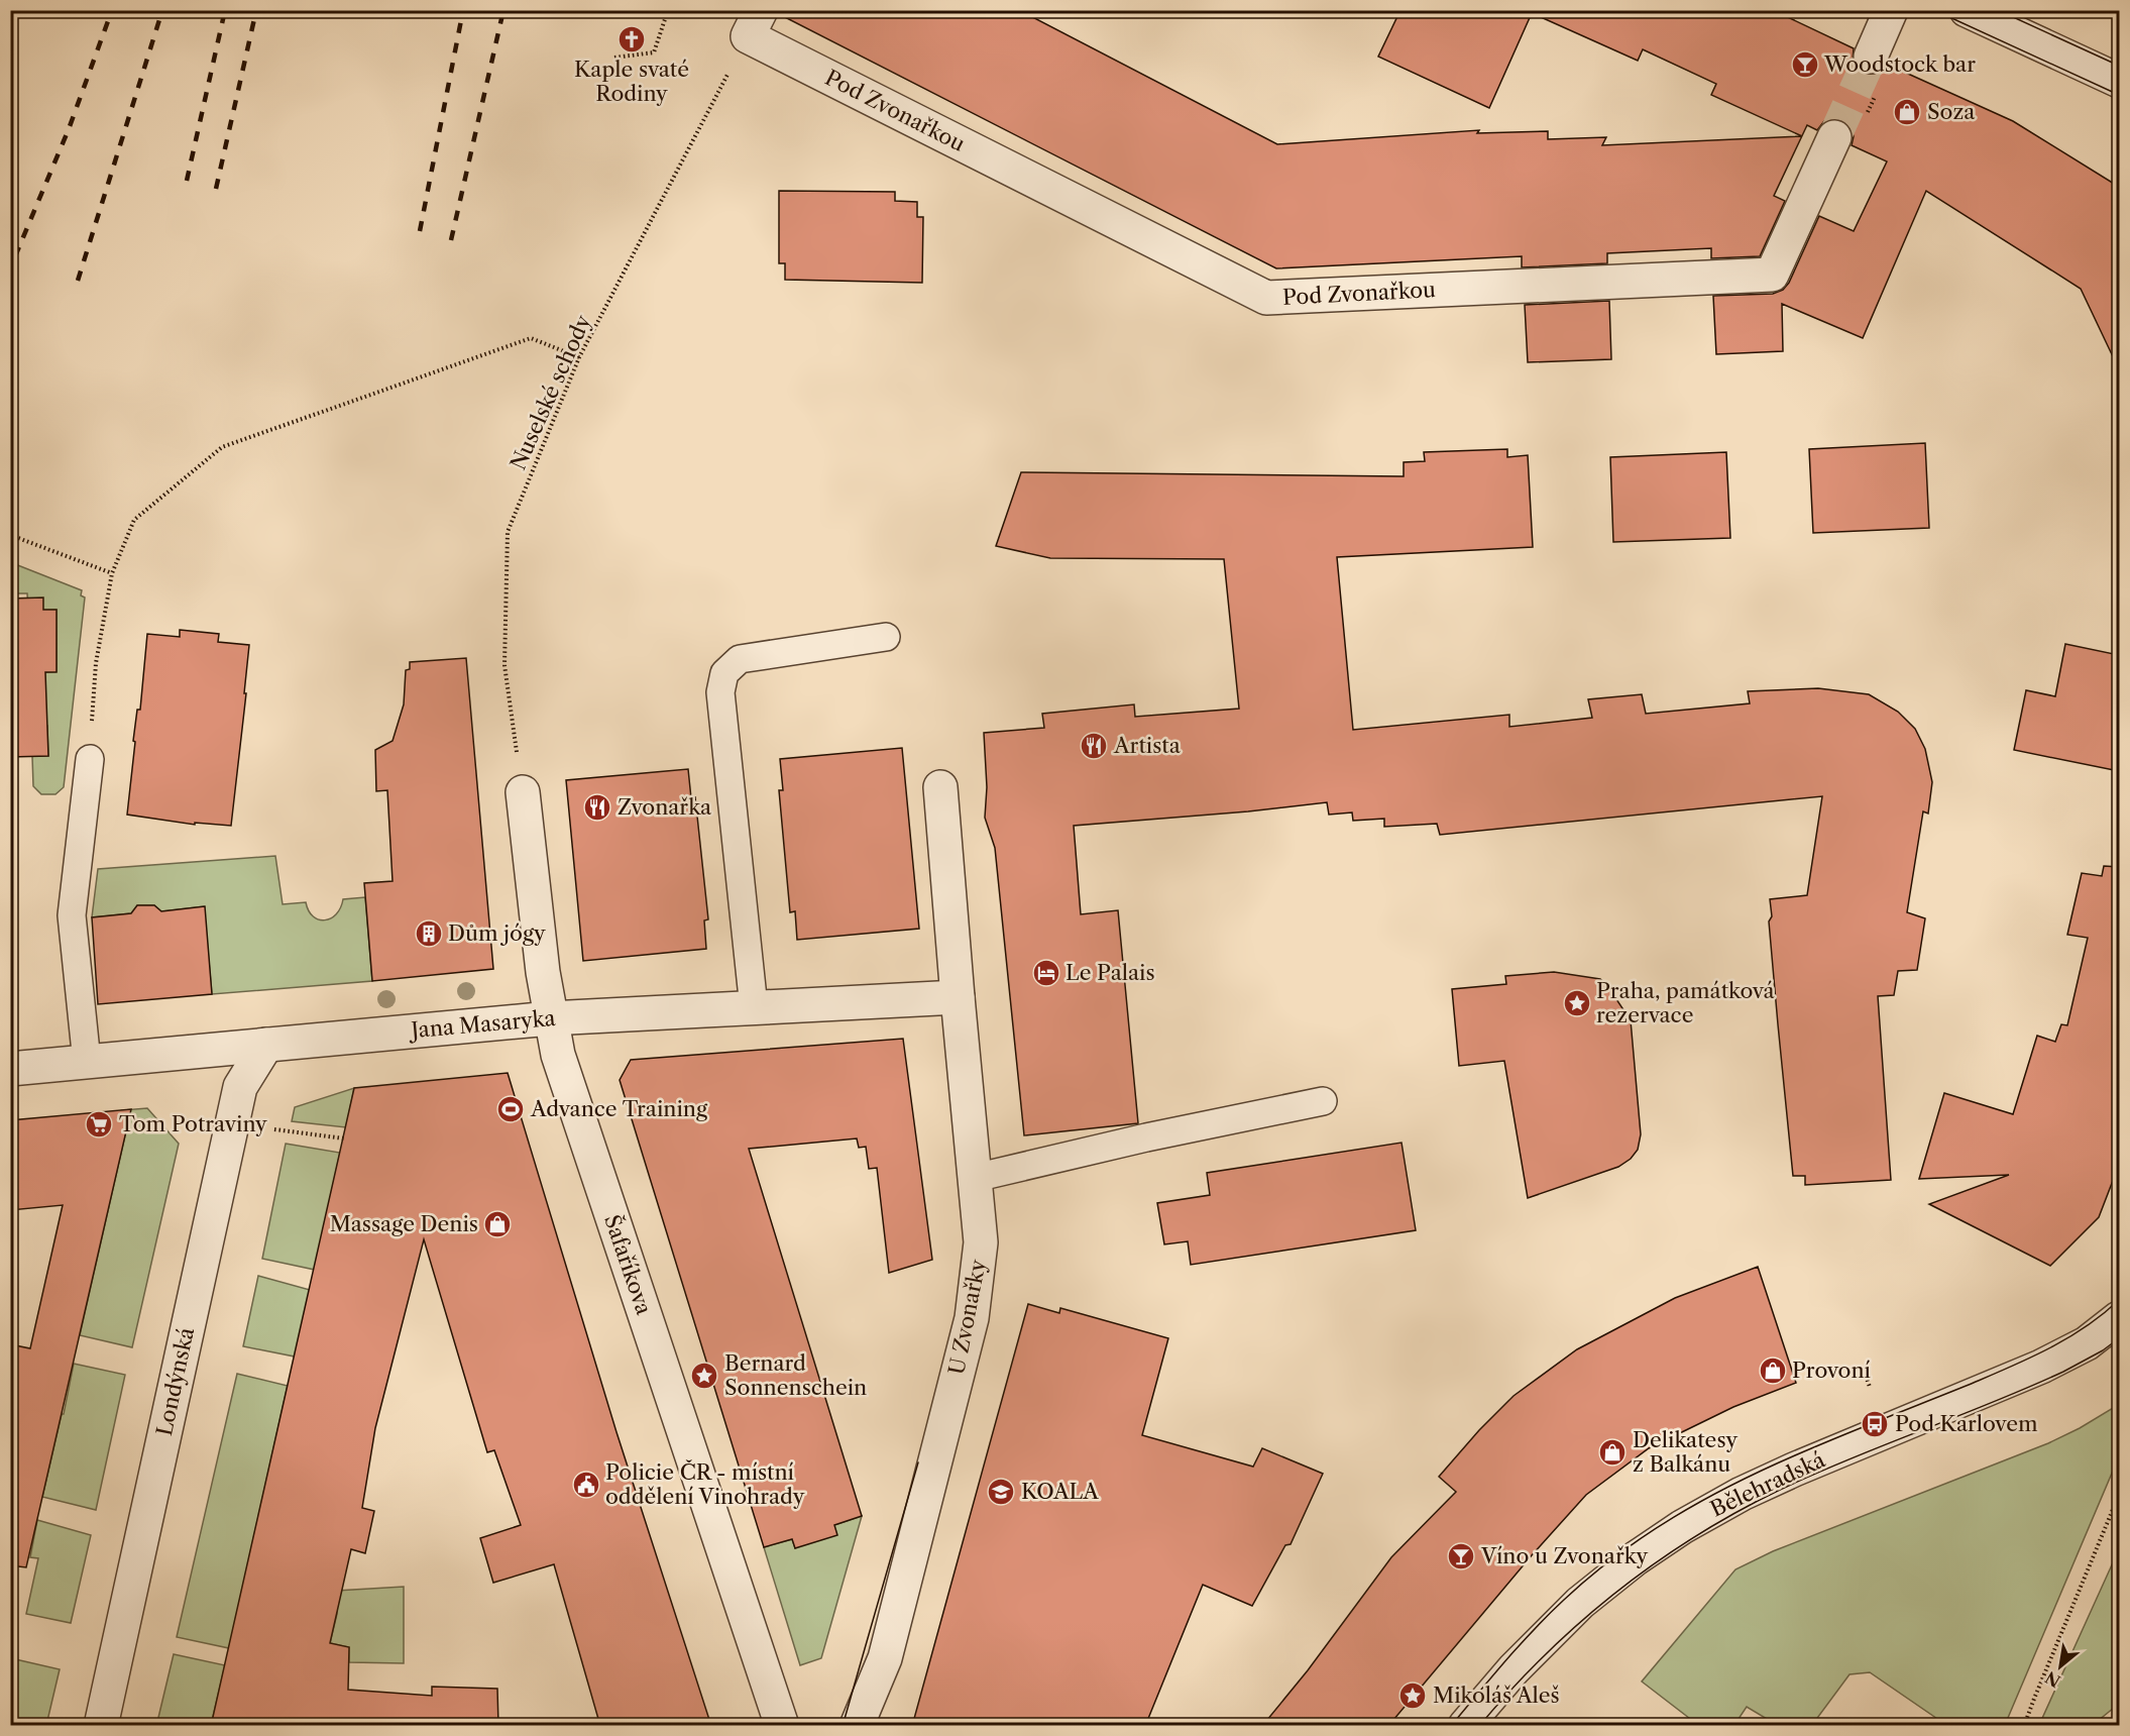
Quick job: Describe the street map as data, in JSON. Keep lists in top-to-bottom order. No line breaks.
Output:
{"streets":{"street":["Pod Zvonařkou","Jana Masaryka","Šafaříkova","U Zvonařky","Londýnská","Bělehradská"],"path":["Nuselské schody"]},"crossings":[["Pod Zvonařkou","Nuselské schody"],["Nuselské schody","Šafaříkova"],["Jana Masaryka","Šafaříkova"],["Jana Masaryka","U Zvonařky"],["Jana Masaryka","Londýnská"]],"places":{"church":["Kaple svaté Rodiny"],"bar":["Woodstock bar","Víno u Zvonařky"],"shop":["Soza","Massage Denis","Provoní","Delikatesy z Balkánu"],"restaurant":["Artista","Zvonařka"],"building":["Dům jógy"],"hotel":["Le Palais"],"place":["Praha, památková rezervace","Bernard Sonnenschein","Mikoláš Aleš"],"sports":["Advance Training"],"supermarket":["Tom Potraviny"],"bus stop":["Pod Karlovem"],"public building":["Policie ČR - místní oddělení Vinohrady"],"school or university":["KOALA"]},"north":"bottom left"}
